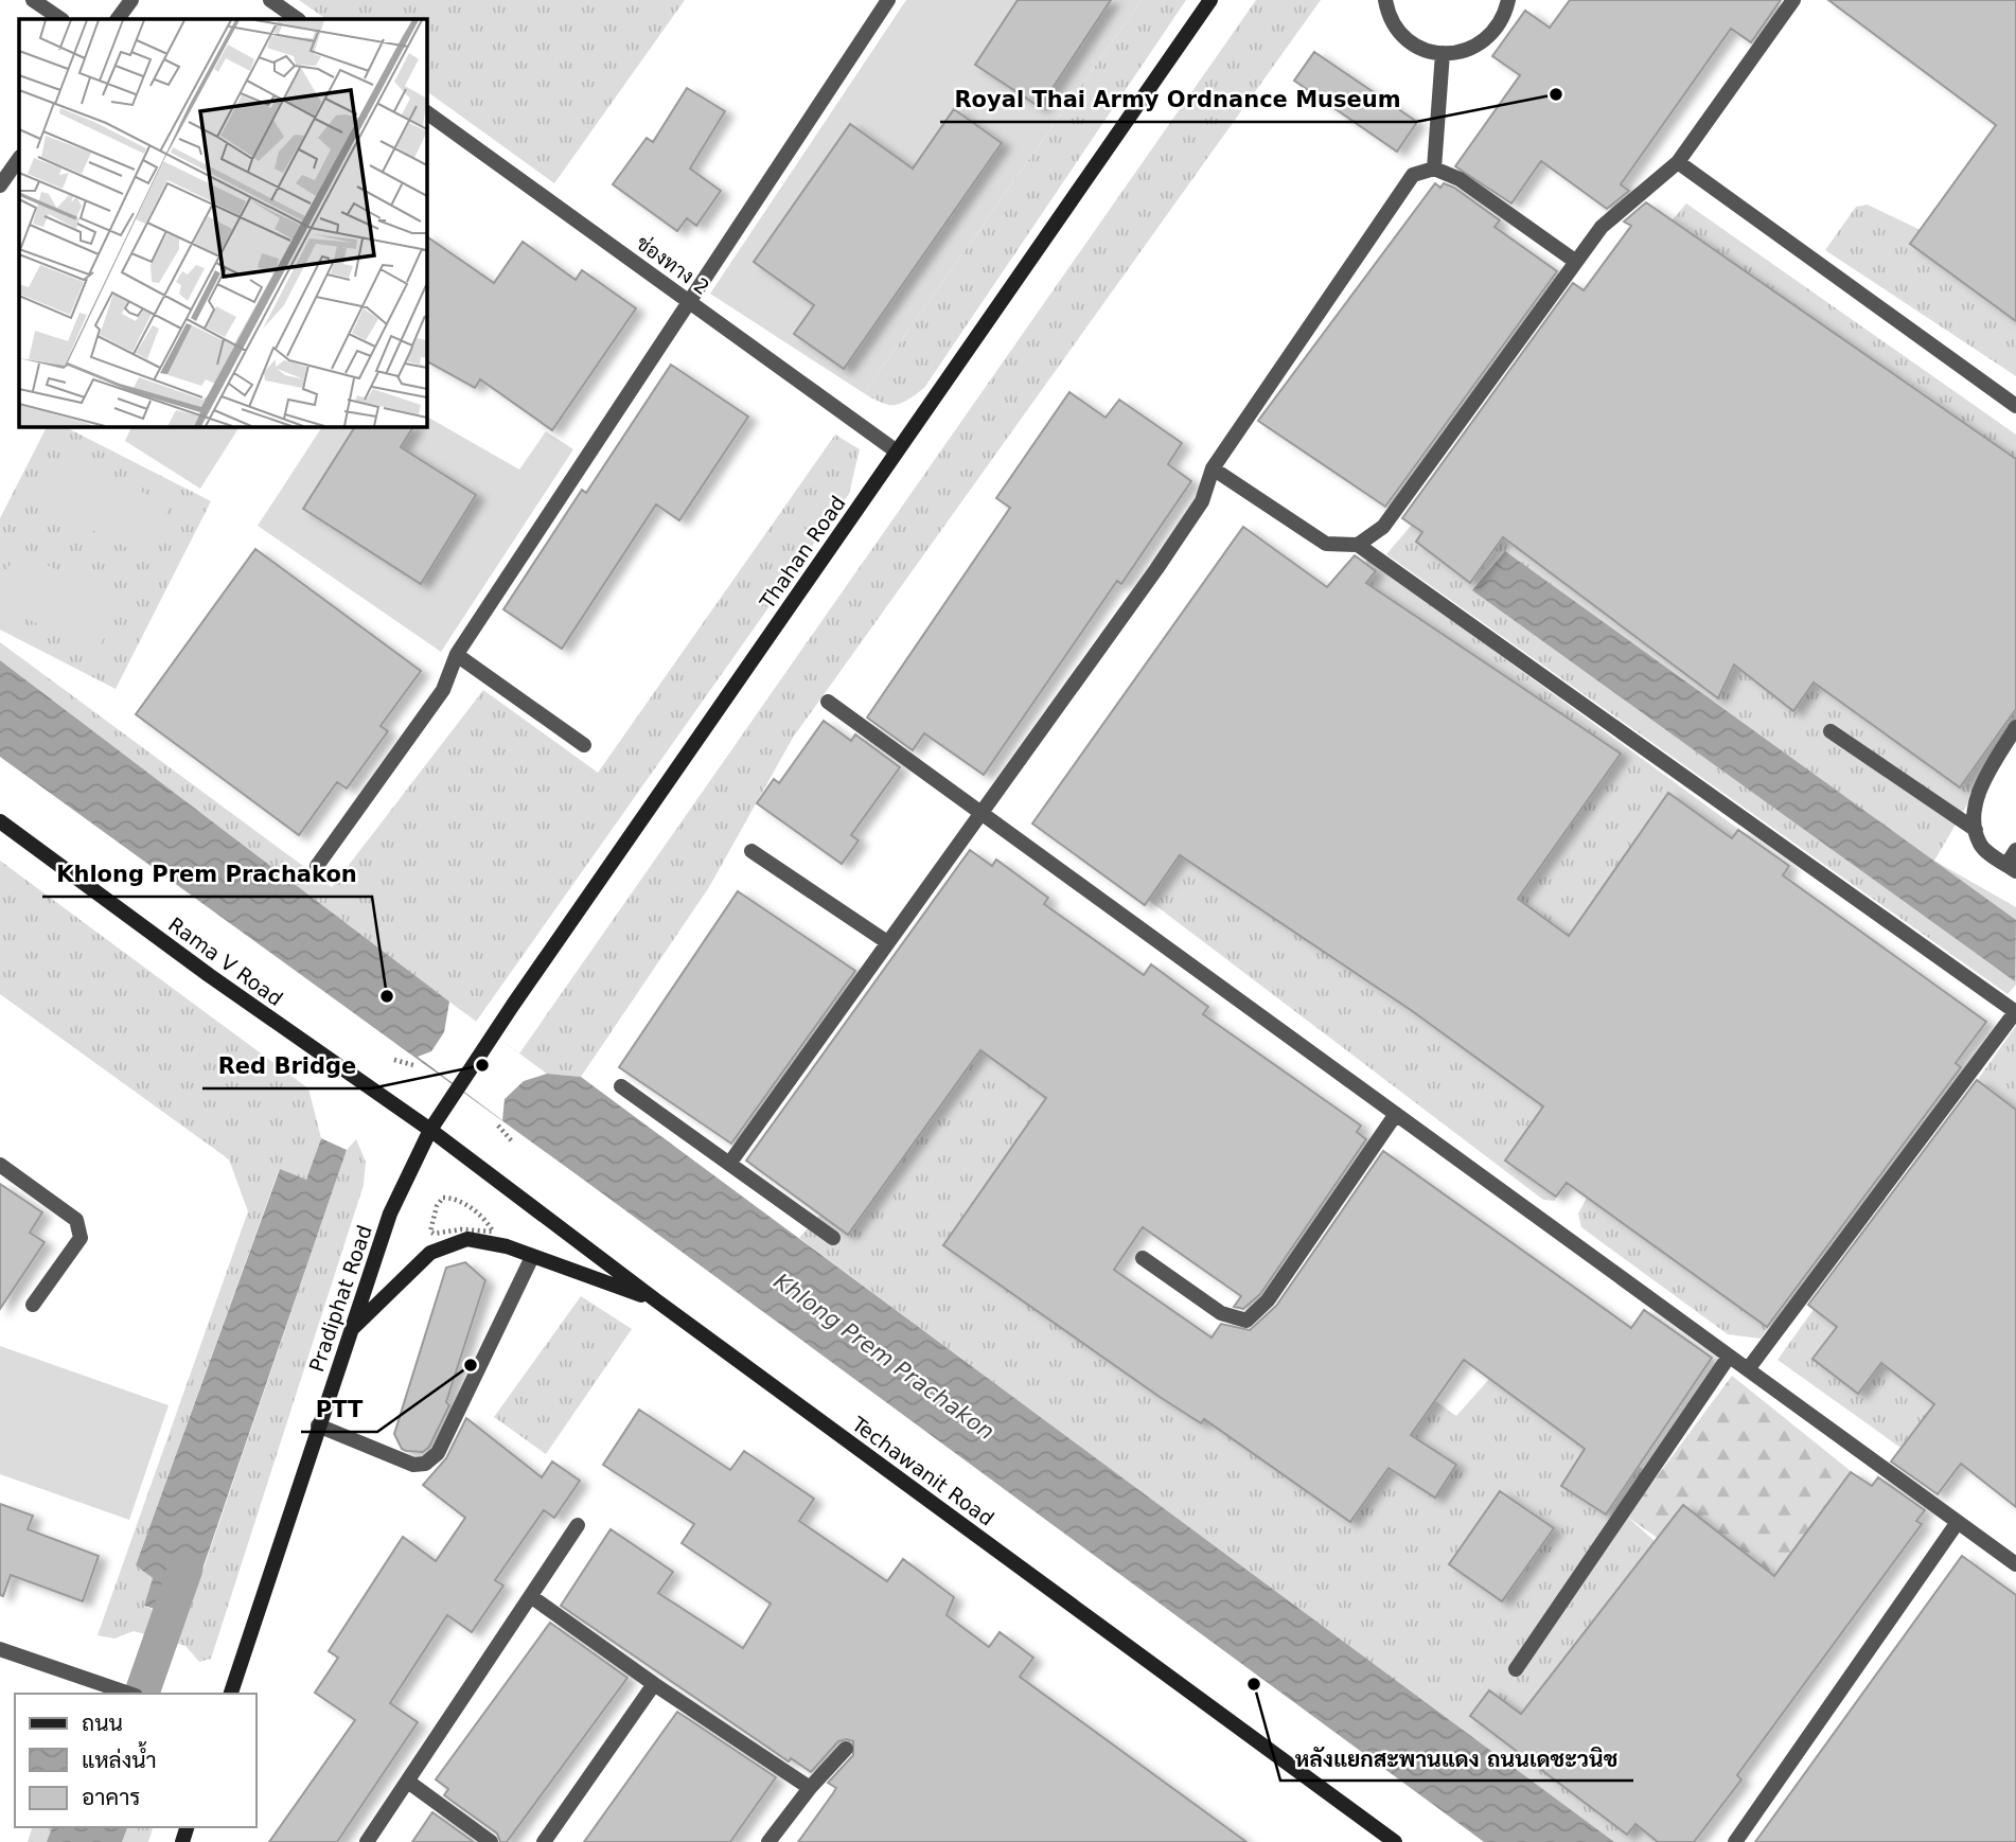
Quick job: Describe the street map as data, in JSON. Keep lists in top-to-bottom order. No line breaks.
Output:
{"streets":{"main road":["Thahan Road","Rama V Road","Pradiphat Road","Techawanit Road"],"lane":["ช่องทาง 2"]},"crossings":[["ช่องทาง 2","Thahan Road"],["Thahan Road","Rama V Road"],["Thahan Road","Pradiphat Road"],["Thahan Road","Techawanit Road"],["Rama V Road","Pradiphat Road"],["Rama V Road","Techawanit Road"],["Pradiphat Road","Techawanit Road"]],"water":["Khlong Prem Prachakon"],"places":["Royal Thai Army Ordnance Museum","Khlong Prem Prachakon","Red Bridge","PTT","หลังแยกสะพานแดง ถนนเดชะวนิช"],"legend":["ถนน","แหล่งน้ำ","อาคาร"]}
